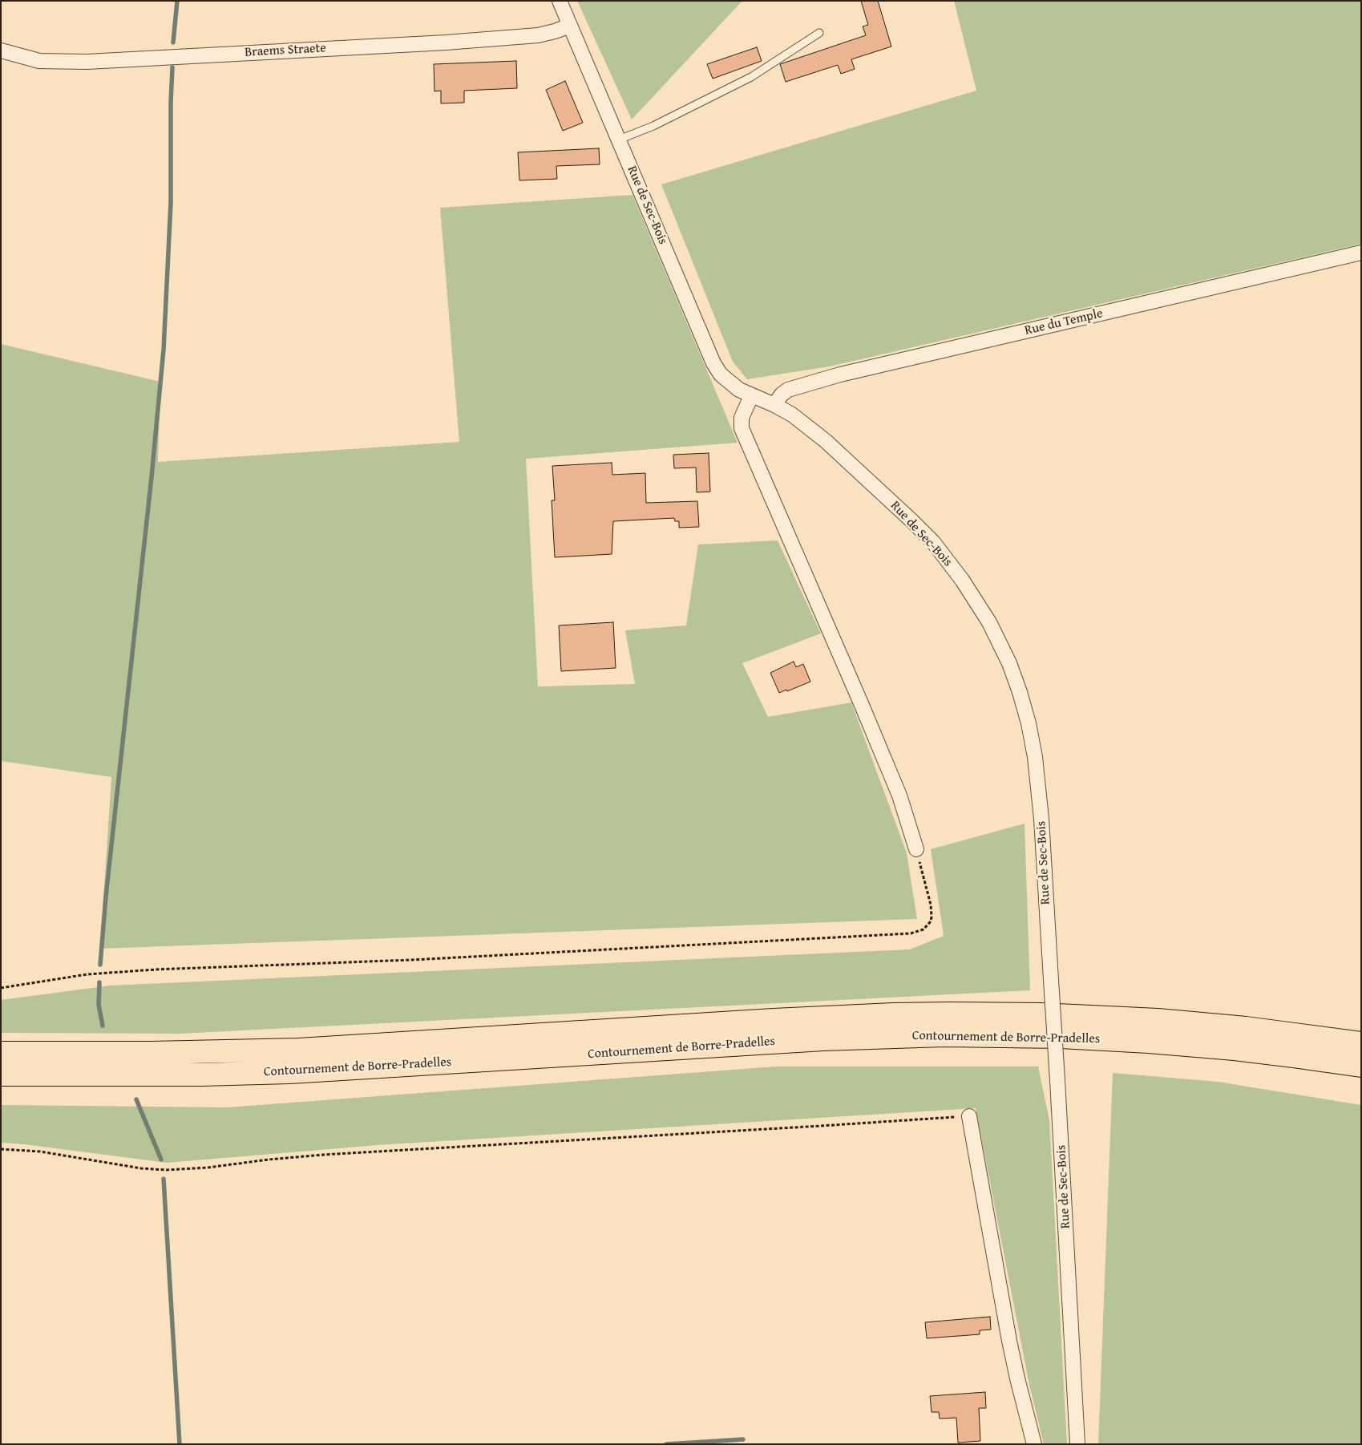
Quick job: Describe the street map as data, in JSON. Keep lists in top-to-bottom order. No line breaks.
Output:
{"streets":{"highway":["Contournement de Borre-Pradelles"],"street":["Braems Straete","Rue de Sec-Bois","Rue du Temple"]},"crossings":[["Braems Straete","Rue de Sec-Bois"],["Rue de Sec-Bois","Rue du Temple"]]}
